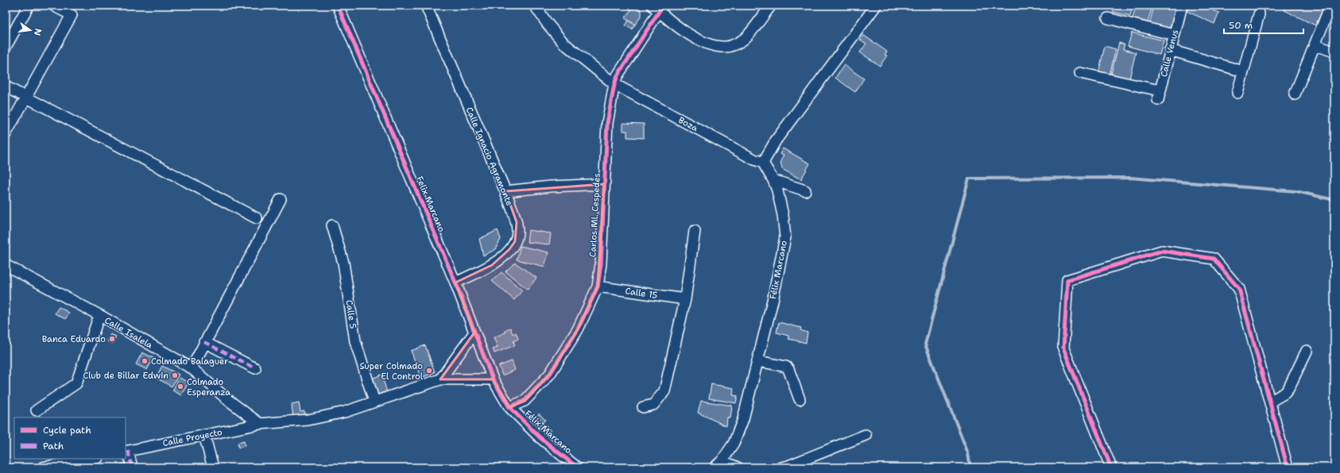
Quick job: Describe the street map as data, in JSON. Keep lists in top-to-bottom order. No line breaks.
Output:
{"streets":{"street":["Calle Venus","Boza","Calle Ignacio Agramonte","Felix Marcano","Carlos Ml. Cespedes","Félix Marcano","Calle 15","Calle 5","Calle Isalela","Calle Proyecto"]},"crossings":[["Boza","Carlos Ml. Cespedes"],["Boza","Félix Marcano"],["Calle Ignacio Agramonte","Felix Marcano"],["Felix Marcano","Carlos Ml. Cespedes"],["Felix Marcano","Félix Marcano"],["Felix Marcano","Calle Proyecto"],["Carlos Ml. Cespedes","Félix Marcano"],["Carlos Ml. Cespedes","Calle 15"],["Calle 5","Calle Proyecto"],["Calle Isalela","Calle Proyecto"]],"places":["Banca Eduardo","Colmado Balaguer","Super Colmado El Control","Club de Billar Edwin","Colmado Esperanza"],"legend":["Cycle path","Path"],"scale_bar":"50 m","north":"right"}
